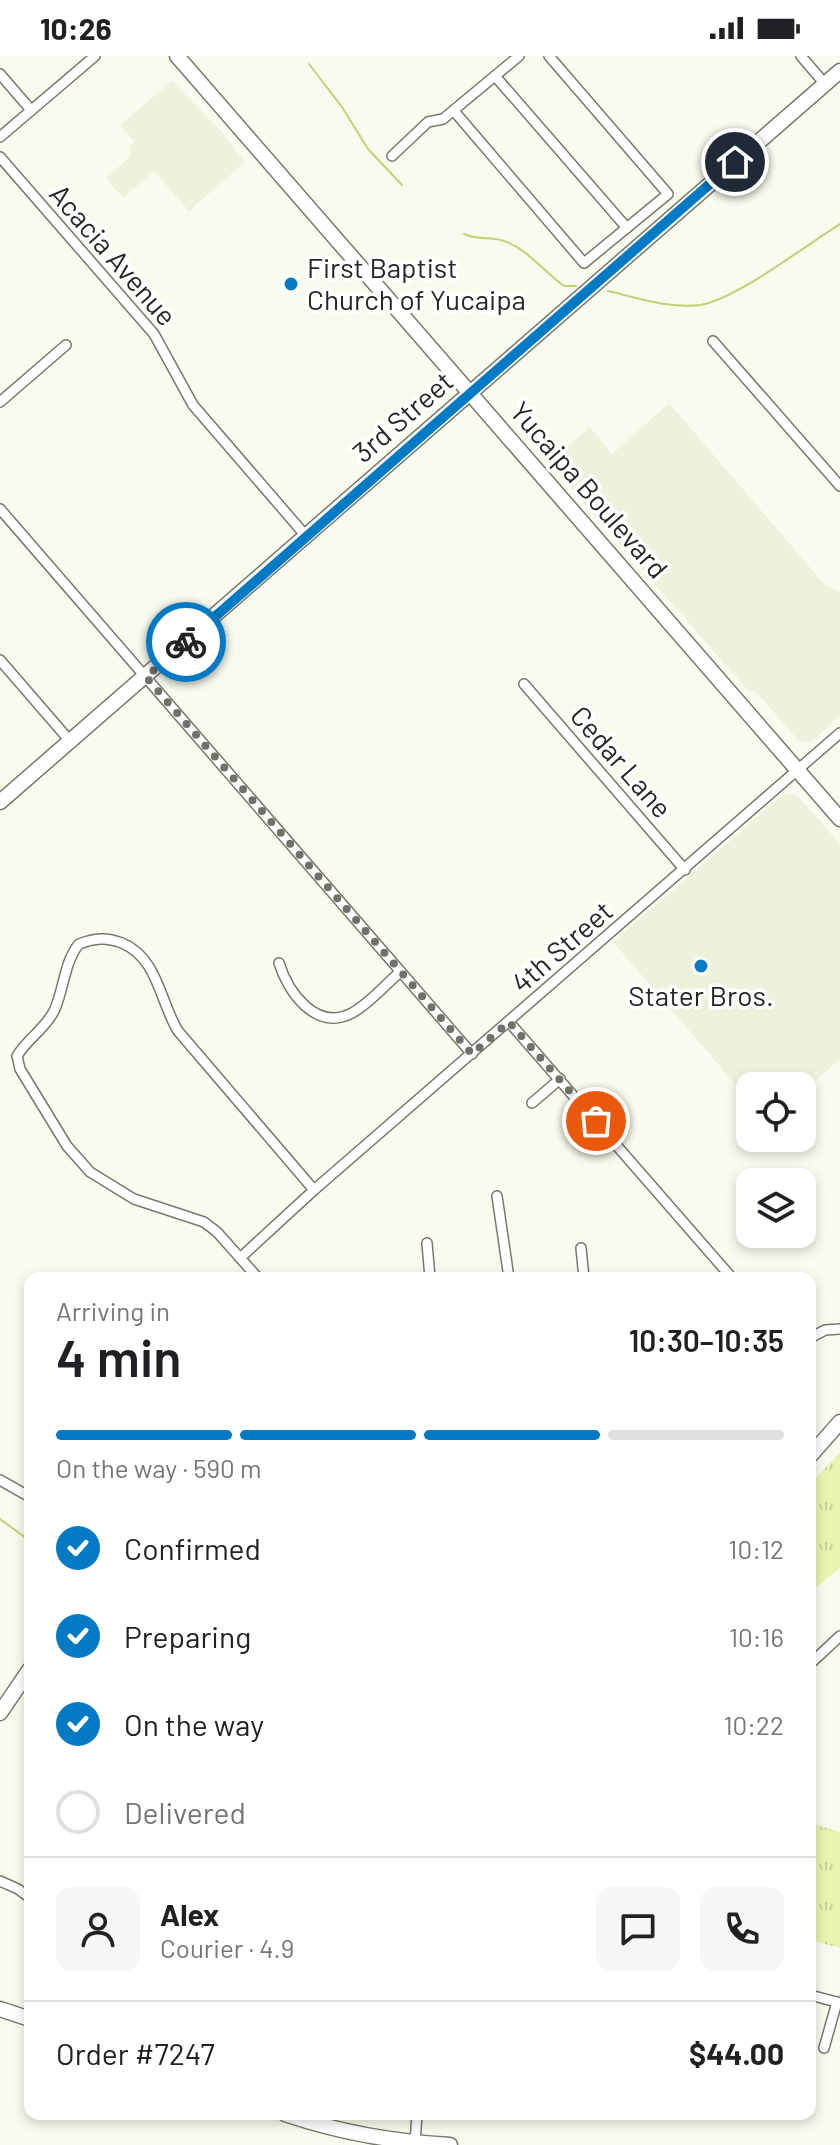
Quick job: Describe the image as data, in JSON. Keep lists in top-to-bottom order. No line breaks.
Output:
{"streets":{"main road":["3rd Street","Yucaipa Boulevard"],"street":["Acacia Avenue","Cedar Lane","4th Street"]},"crossings":[["Acacia Avenue","3rd Street"],["3rd Street","Yucaipa Boulevard"],["Yucaipa Boulevard","4th Street"],["Cedar Lane","4th Street"]],"places":["First Baptist Church of Yucaipa","Stater Bros."],"page":{"status":"10:26","heading":["4 min","Arriving in","10:30–10:35"],"panel":["Alex","Courier · 4.9","Order #7247","$44.00"],"bar":"On the way · 590 m","list":[["Confirmed","10:12"],["Preparing","10:16"],["On the way","10:22"],"Delivered"]}}
